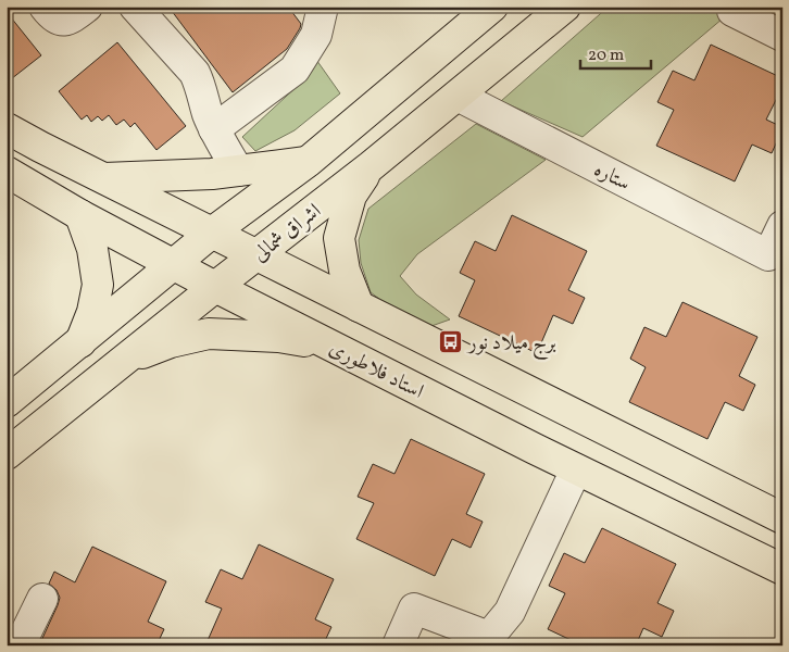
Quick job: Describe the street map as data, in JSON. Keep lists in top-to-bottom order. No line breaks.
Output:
{"streets":{"main road":["اشراق شمالی","استاد فلاطوری"],"street":["ستاره"]},"crossings":[["ستاره","اشراق شمالی"],["اشراق شمالی","استاد فلاطوری"]],"places":{"bus stop":["برج میلاد نور"]},"scale_bar":"20 m"}
